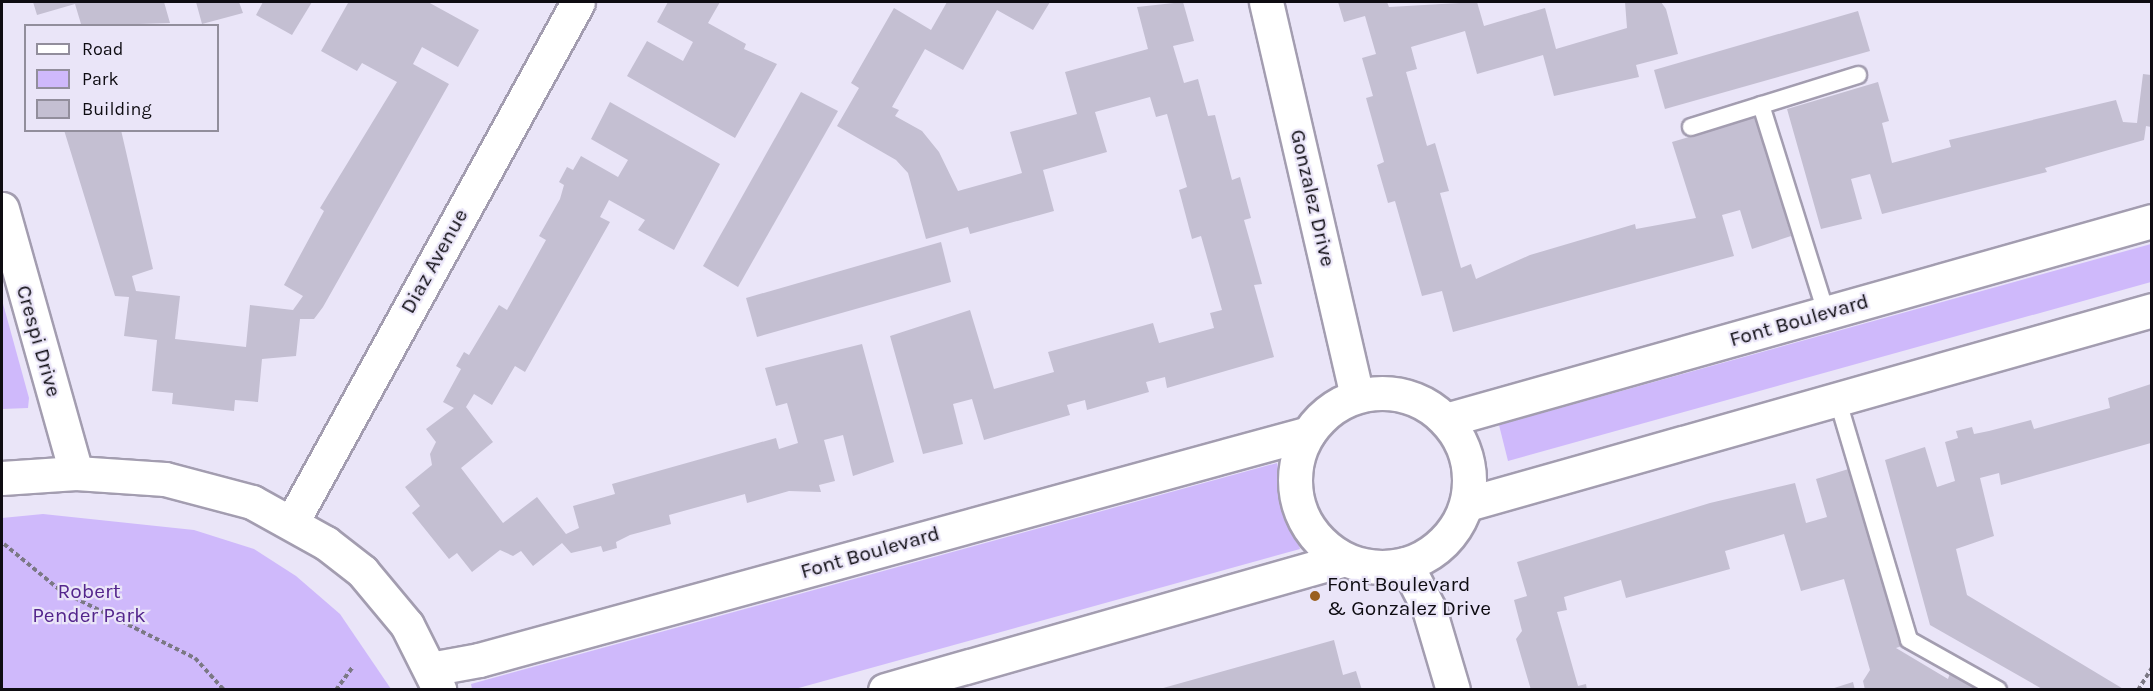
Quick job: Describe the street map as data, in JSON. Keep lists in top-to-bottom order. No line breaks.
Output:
{"streets":{"street":["Gonzalez Drive","Diaz Avenue","Font Boulevard","Crespi Drive"]},"crossings":[["Gonzalez Drive","Font Boulevard"]],"parks":["Robert Pender Park"],"places":["Font Boulevard & Gonzalez Drive"],"legend":["Road","Park","Building"]}
